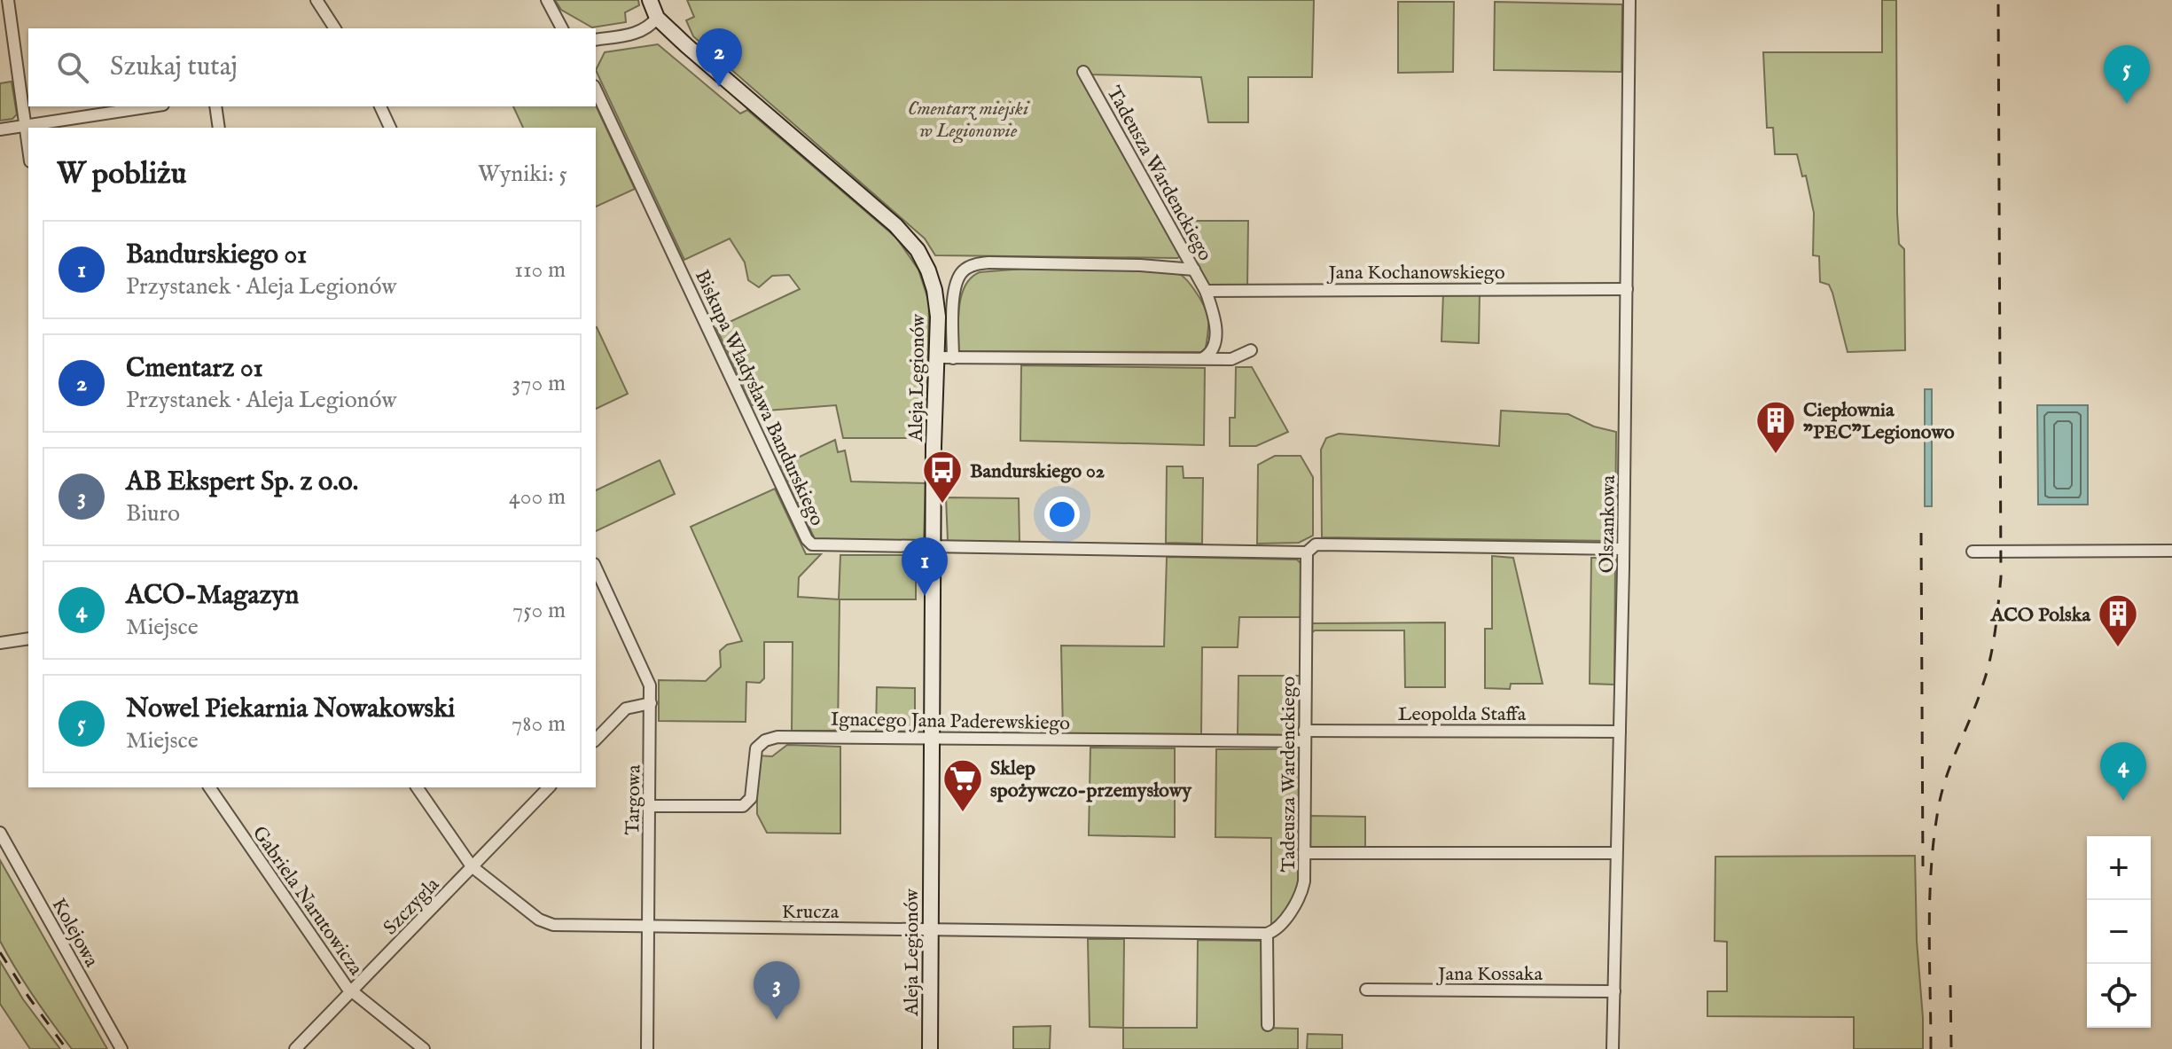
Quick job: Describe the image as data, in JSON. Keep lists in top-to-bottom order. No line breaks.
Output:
{"streets":{"street":["Tadeusza Wardenckiego","Jana Kochanowskiego","Aleja Legionów","Biskupa Władysława Bandurskiego","Olszankowa","Leopolda Staffa","Ignacego Jana Paderewskiego","Targowa","Gabriela Narutowicza","Szczygla","Krucza","Kolejowa","Jana Kossaka"]},"crossings":[["Tadeusza Wardenckiego","Jana Kochanowskiego"],["Tadeusza Wardenckiego","Biskupa Władysława Bandurskiego"],["Tadeusza Wardenckiego","Leopolda Staffa"],["Tadeusza Wardenckiego","Ignacego Jana Paderewskiego"],["Tadeusza Wardenckiego","Krucza"],["Jana Kochanowskiego","Olszankowa"],["Aleja Legionów","Biskupa Władysława Bandurskiego"],["Aleja Legionów","Ignacego Jana Paderewskiego"],["Aleja Legionów","Krucza"],["Biskupa Władysława Bandurskiego","Olszankowa"],["Olszankowa","Leopolda Staffa"],["Olszankowa","Jana Kossaka"],["Leopolda Staffa","Ignacego Jana Paderewskiego"],["Ignacego Jana Paderewskiego","Targowa"],["Targowa","Krucza"],["Gabriela Narutowicza","Szczygla"],["Szczygla","Krucza"]],"parks":["Cmentarz miejski w Legionowie"],"places":{"building":["Ciepłownia \"PEC\"Legionowo","ACO Polska"],"bus stop":["Bandurskiego 02"],"supermarket":["Sklep spożywczo-przemysłowy"]},"page":{"pins":["2","5","1","4","3"],"search":"Szukaj tutaj","heading":["W pobliżu","Wyniki: 5"],"list":[{"mark":"1","name":"Bandurskiego 01","note":"Przystanek · Aleja Legionów","value":"110 m"},{"mark":"2","name":"Cmentarz 01","note":"Przystanek · Aleja Legionów","value":"370 m"},{"mark":"3","name":"AB Ekspert Sp. z o.o.","note":"Biuro","value":"400 m"},{"mark":"4","name":"ACO-Magazyn","note":"Miejsce","value":"750 m"},{"mark":"5","name":"Nowel Piekarnia Nowakowski","note":"Miejsce","value":"780 m"}],"map_buttons":["+","−"]}}
